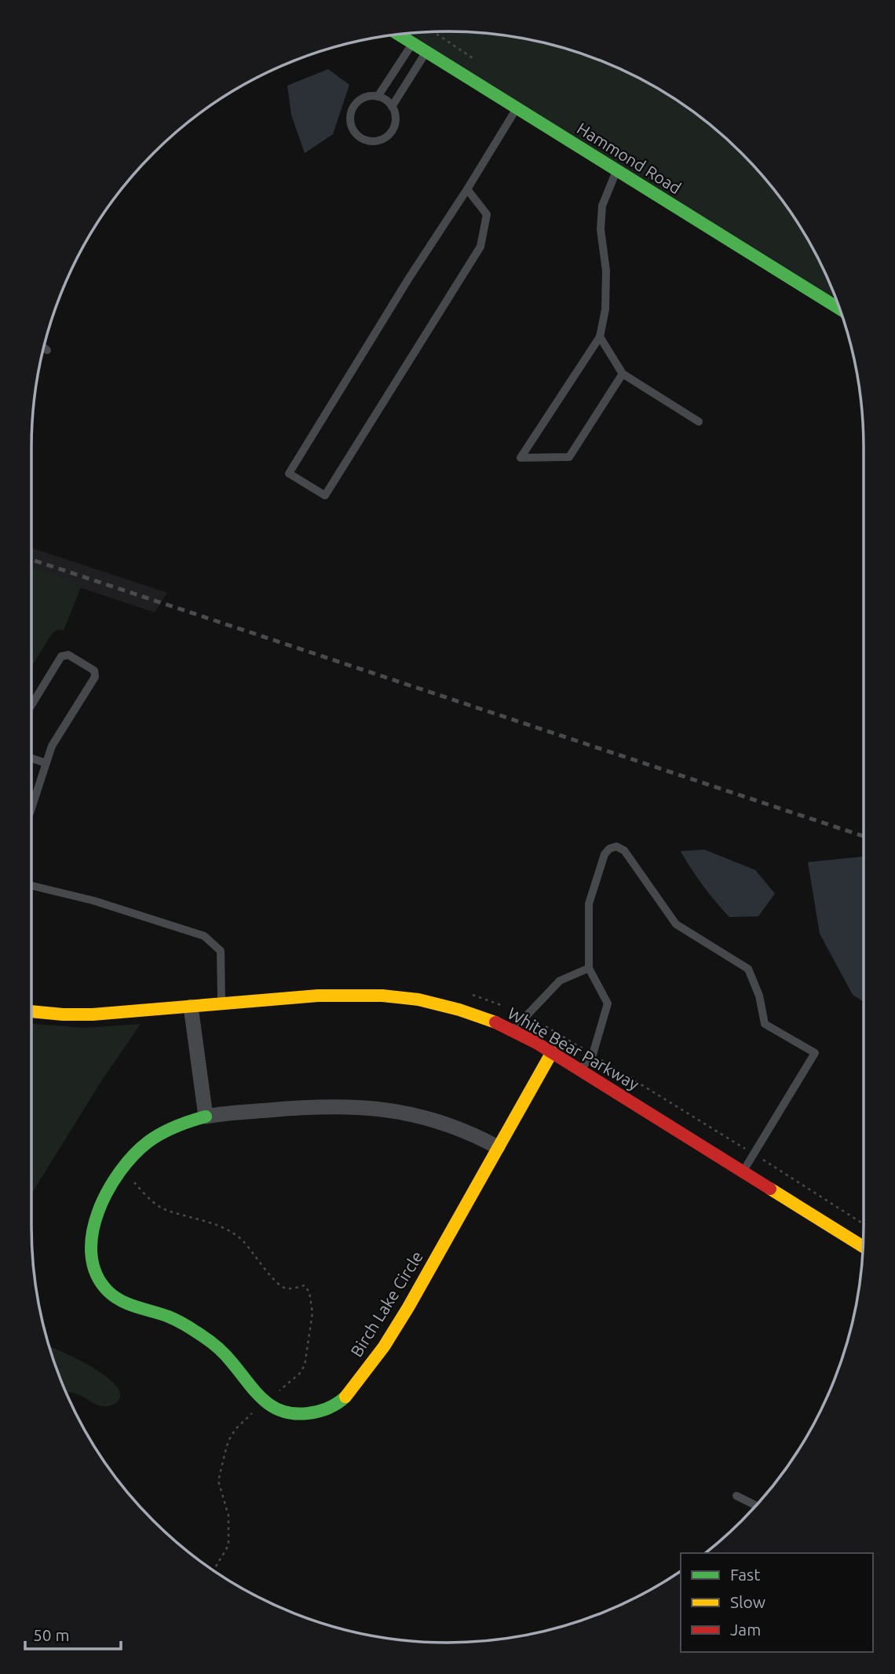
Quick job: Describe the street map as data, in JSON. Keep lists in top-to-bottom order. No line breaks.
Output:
{"streets":{"street":["Hammond Road","White Bear Parkway","Birch Lake Circle"]},"crossings":[["White Bear Parkway","Birch Lake Circle"]],"legend":["Fast","Slow","Jam"],"scale_bar":"50 m"}
